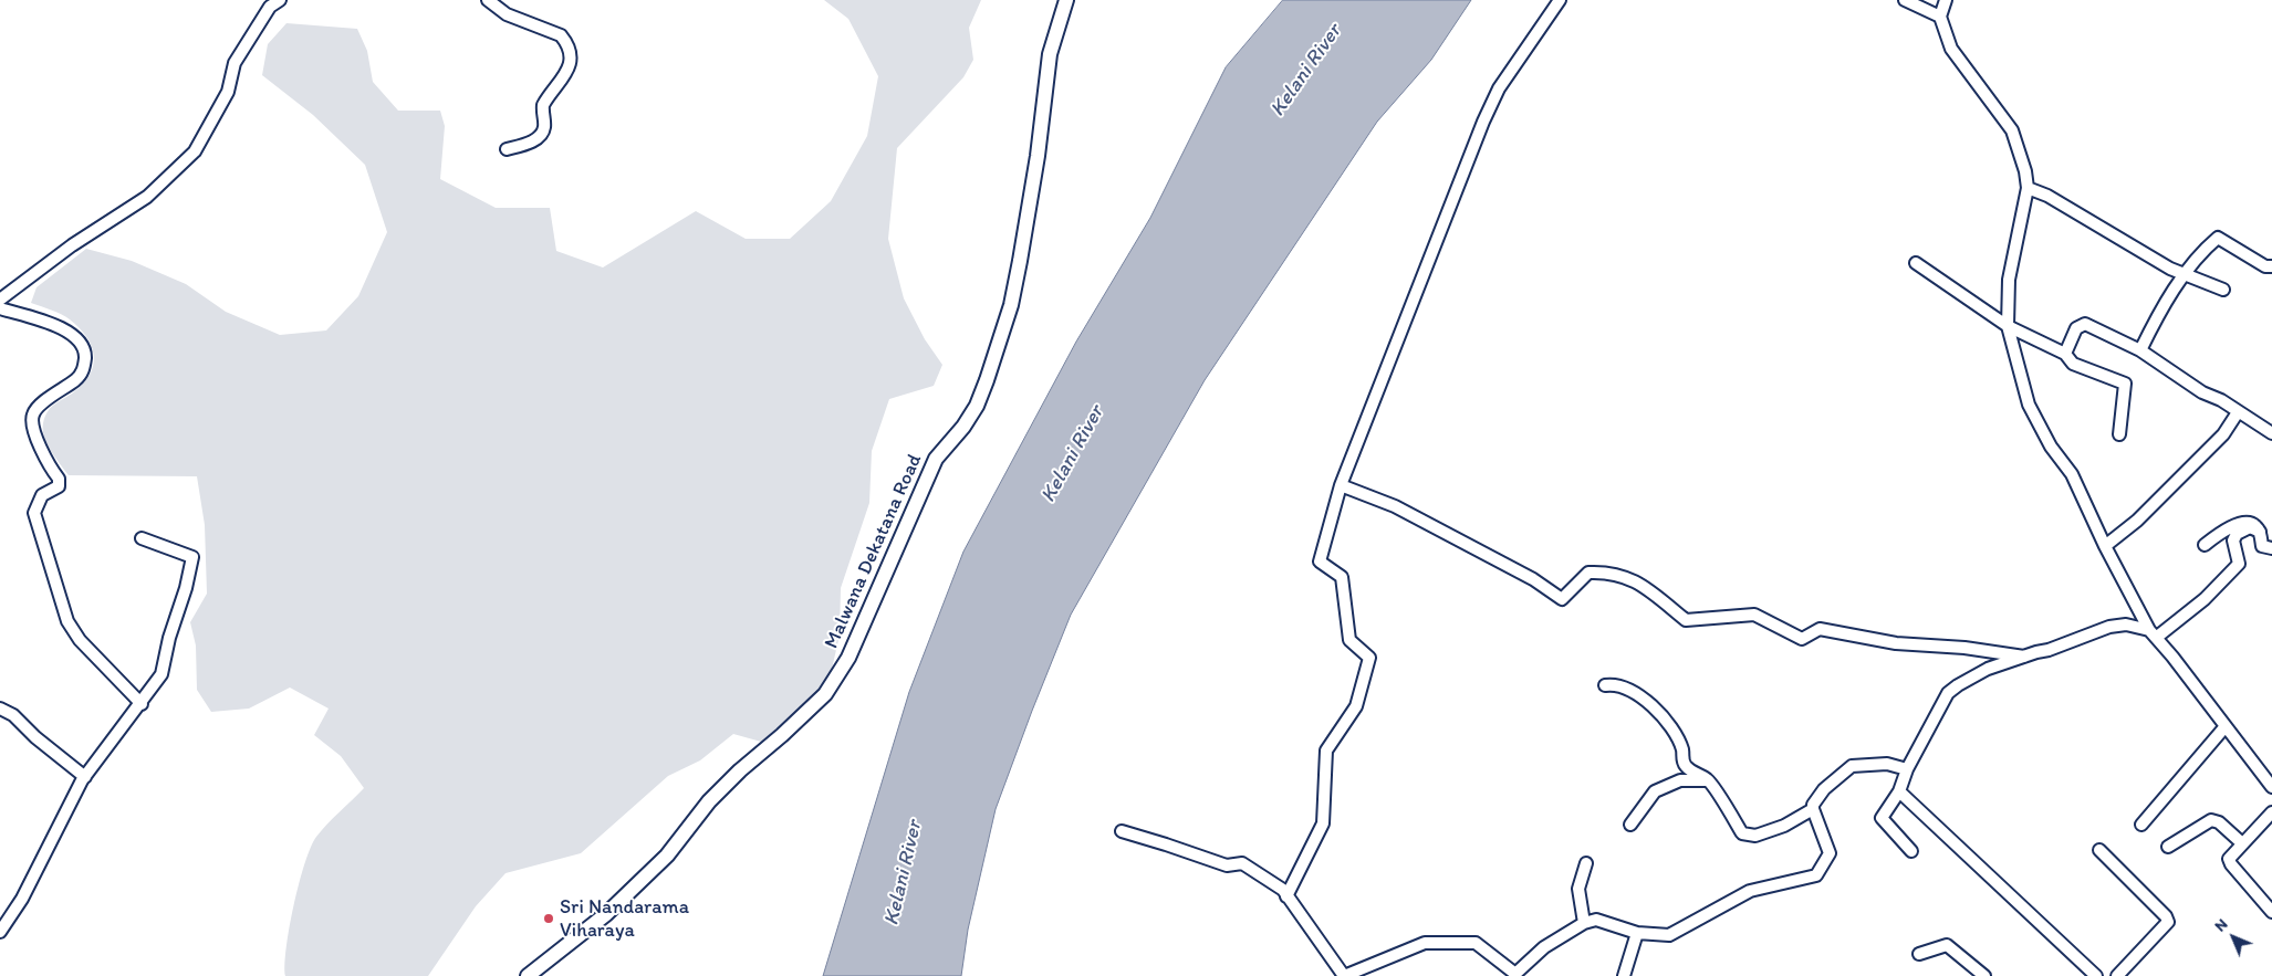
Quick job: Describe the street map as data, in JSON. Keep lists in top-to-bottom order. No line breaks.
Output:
{"streets":{"main road":["Malwana Dekatana Road"]},"water":["Kelani River"],"places":["Sri Nandarama Viharaya"],"north":"top left"}
